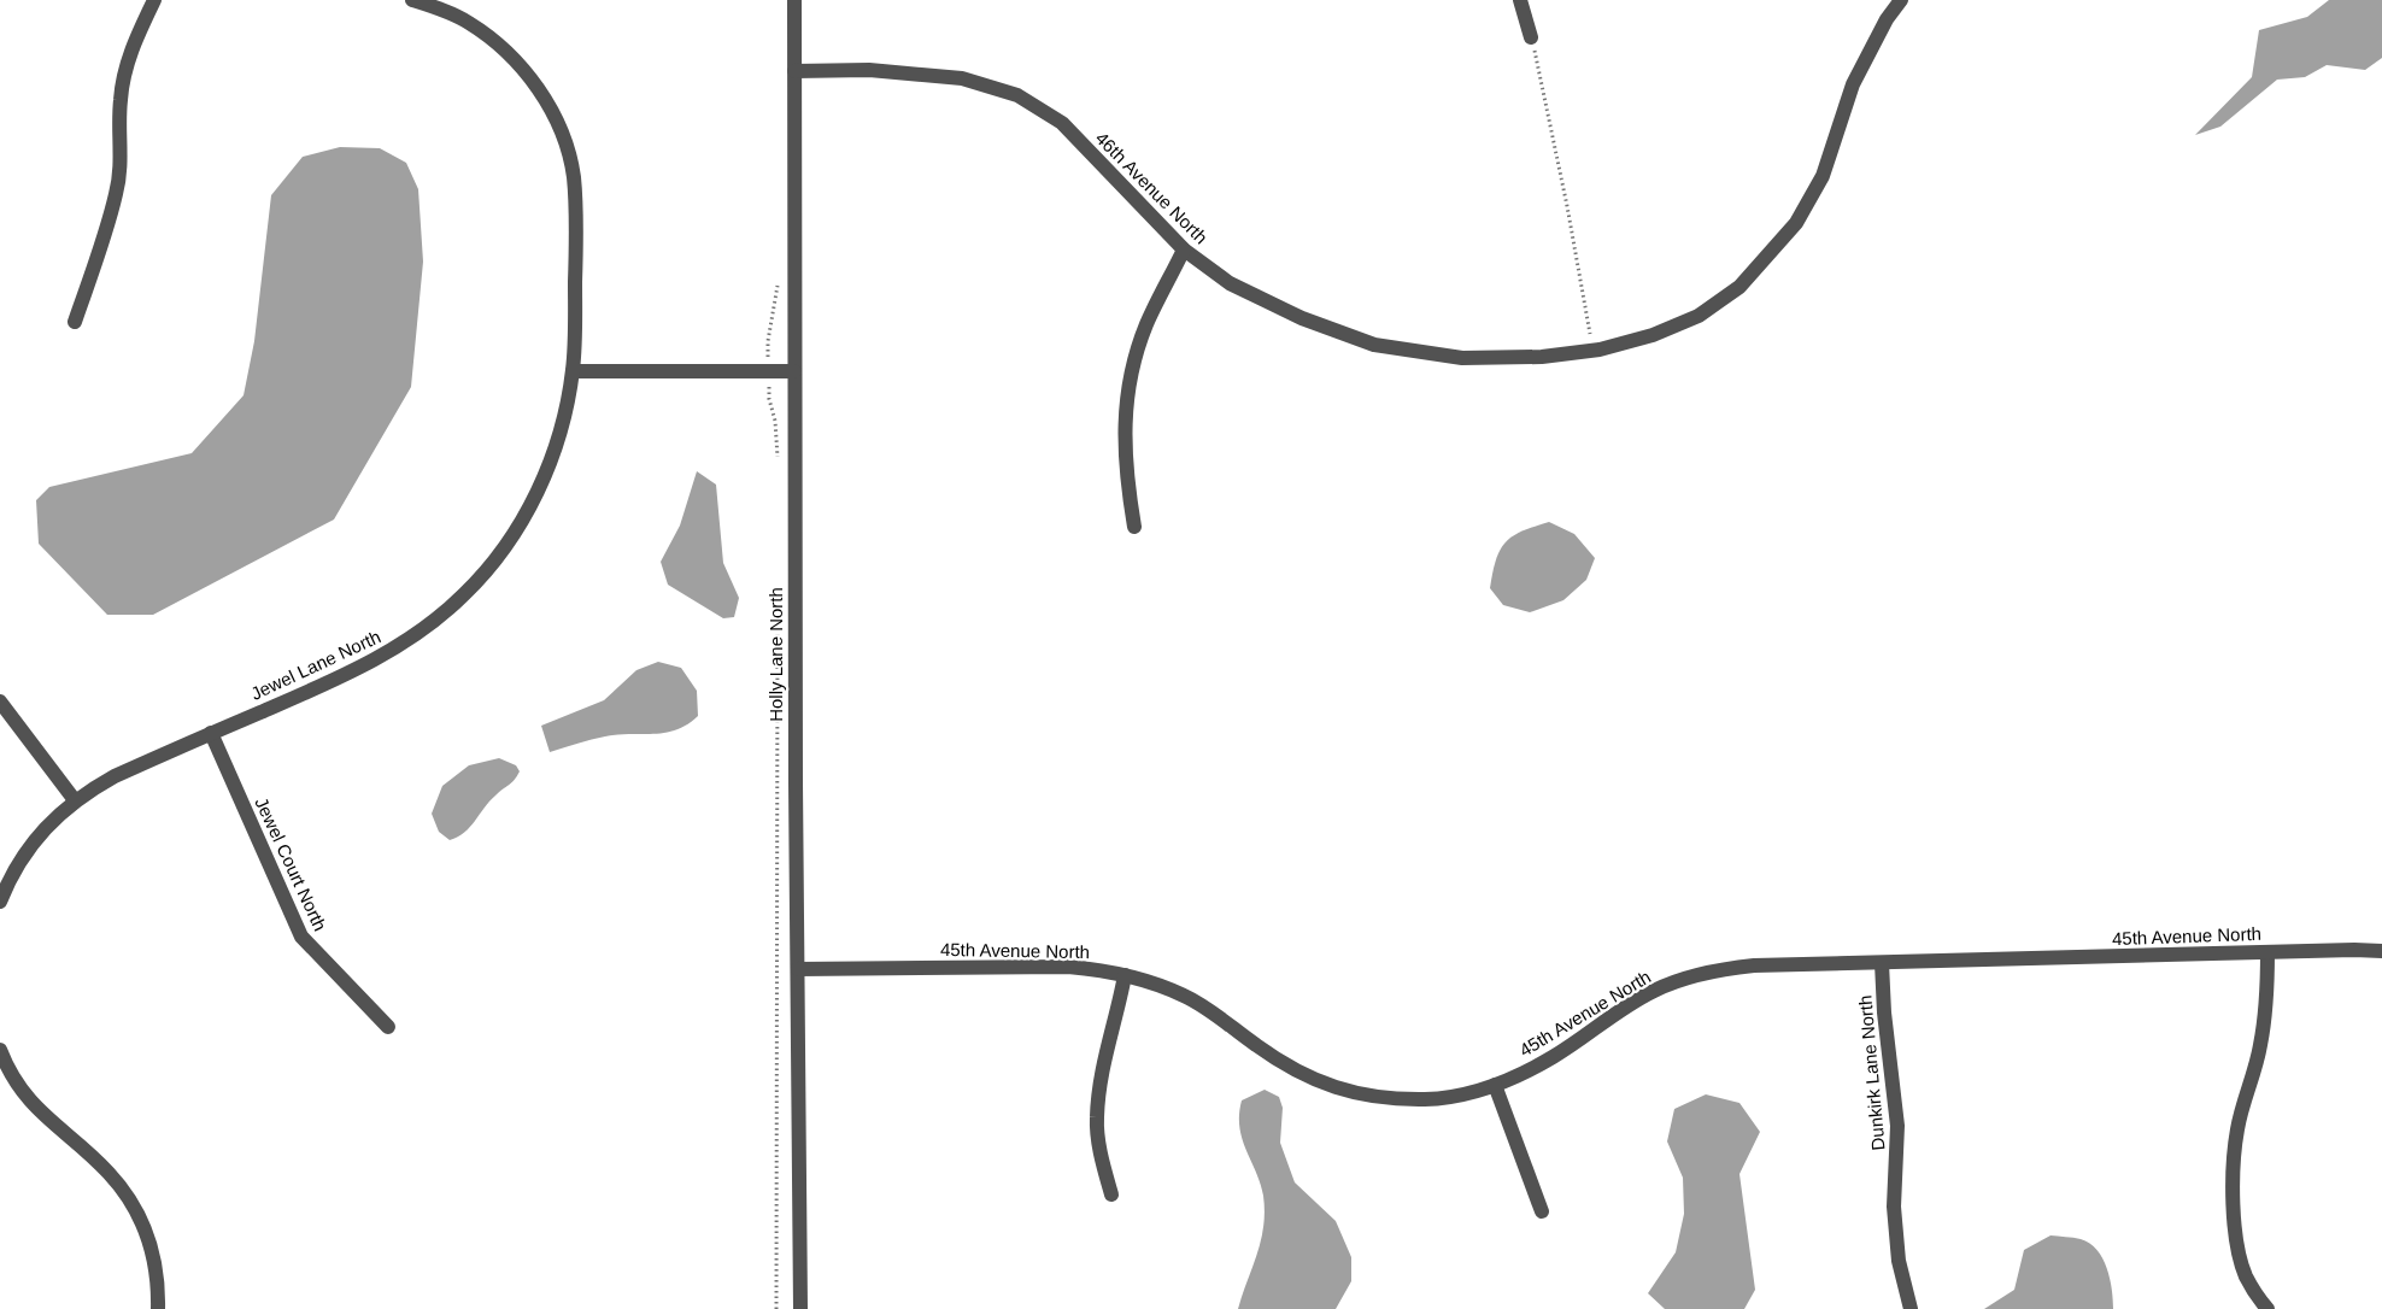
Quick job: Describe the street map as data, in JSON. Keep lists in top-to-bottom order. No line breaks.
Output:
{"streets":{"street":["46th Avenue North","Holly Lane North","Jewel Lane North","Jewel Court North","45th Avenue North","Dunkirk Lane North"]},"crossings":[["46th Avenue North","Holly Lane North"],["Holly Lane North","45th Avenue North"],["Jewel Lane North","Jewel Court North"],["45th Avenue North","Dunkirk Lane North"]]}
